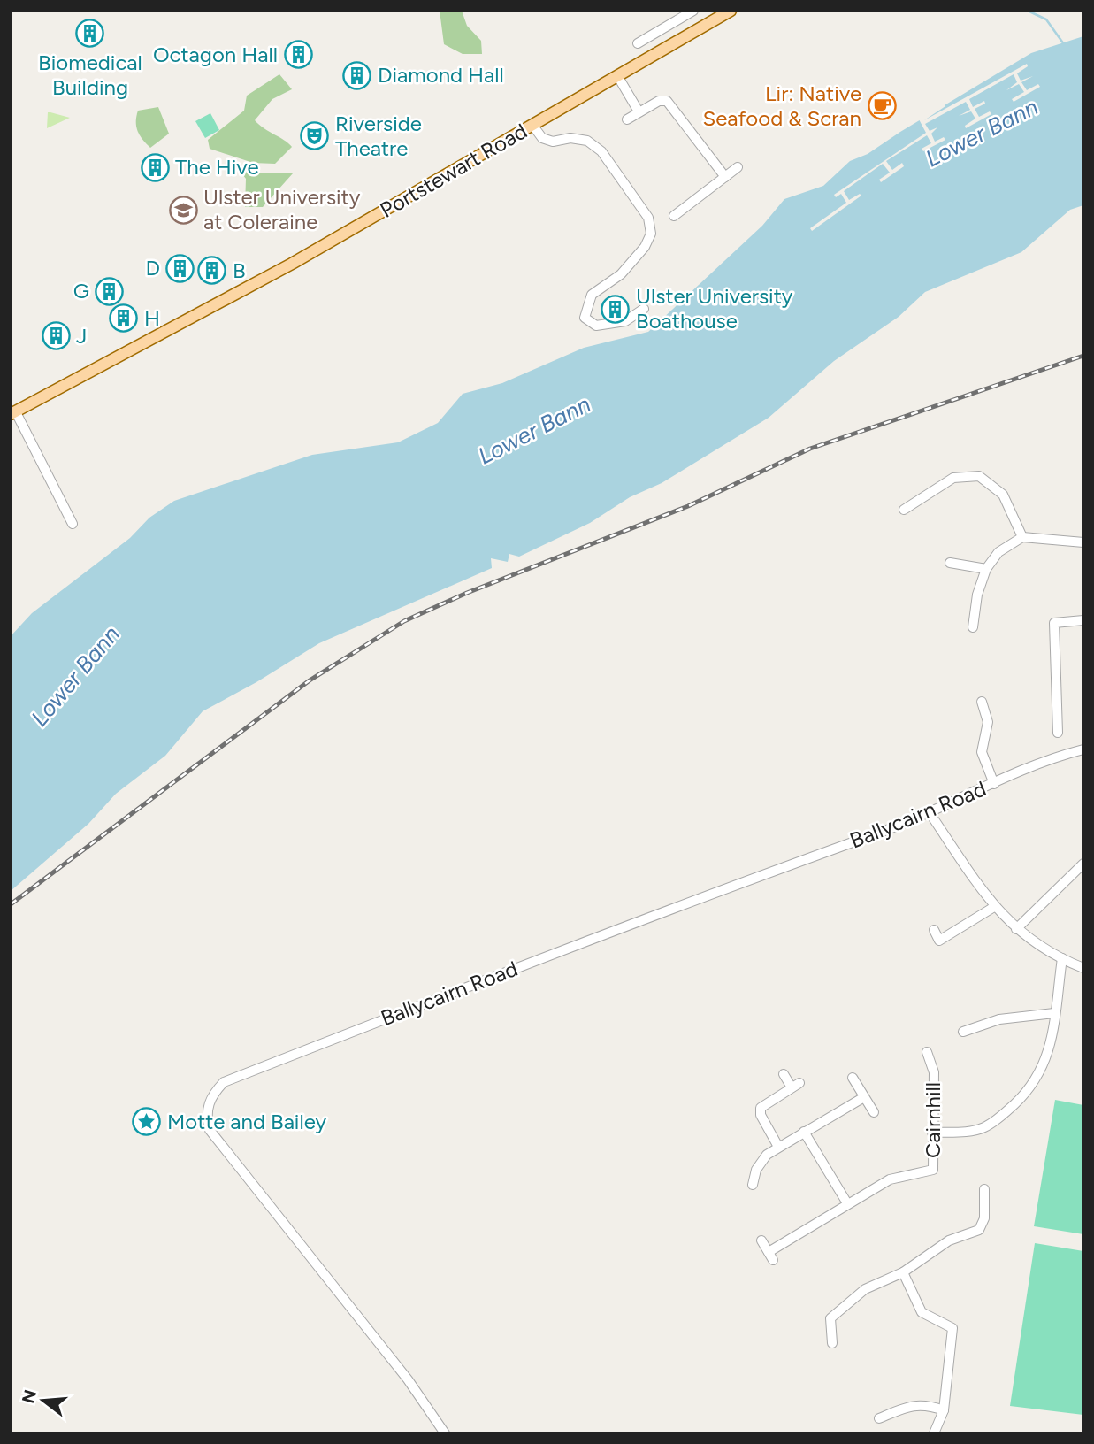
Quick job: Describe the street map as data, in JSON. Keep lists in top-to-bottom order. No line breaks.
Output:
{"streets":{"main road":["Portstewart Road"],"street":["Ballycairn Road","Cairnhill"]},"water":["Lower Bann"],"places":{"building":["Biomedical Building","Octagon Hall","Diamond Hall","The Hive","D","B","G","Ulster University Boathouse","H","J"],"cafe":["Lir: Native Seafood & Scran"],"theatre":["Riverside Theatre"],"school or university":["Ulster University at Coleraine"],"place":["Motte and Bailey"]},"north":"left"}
